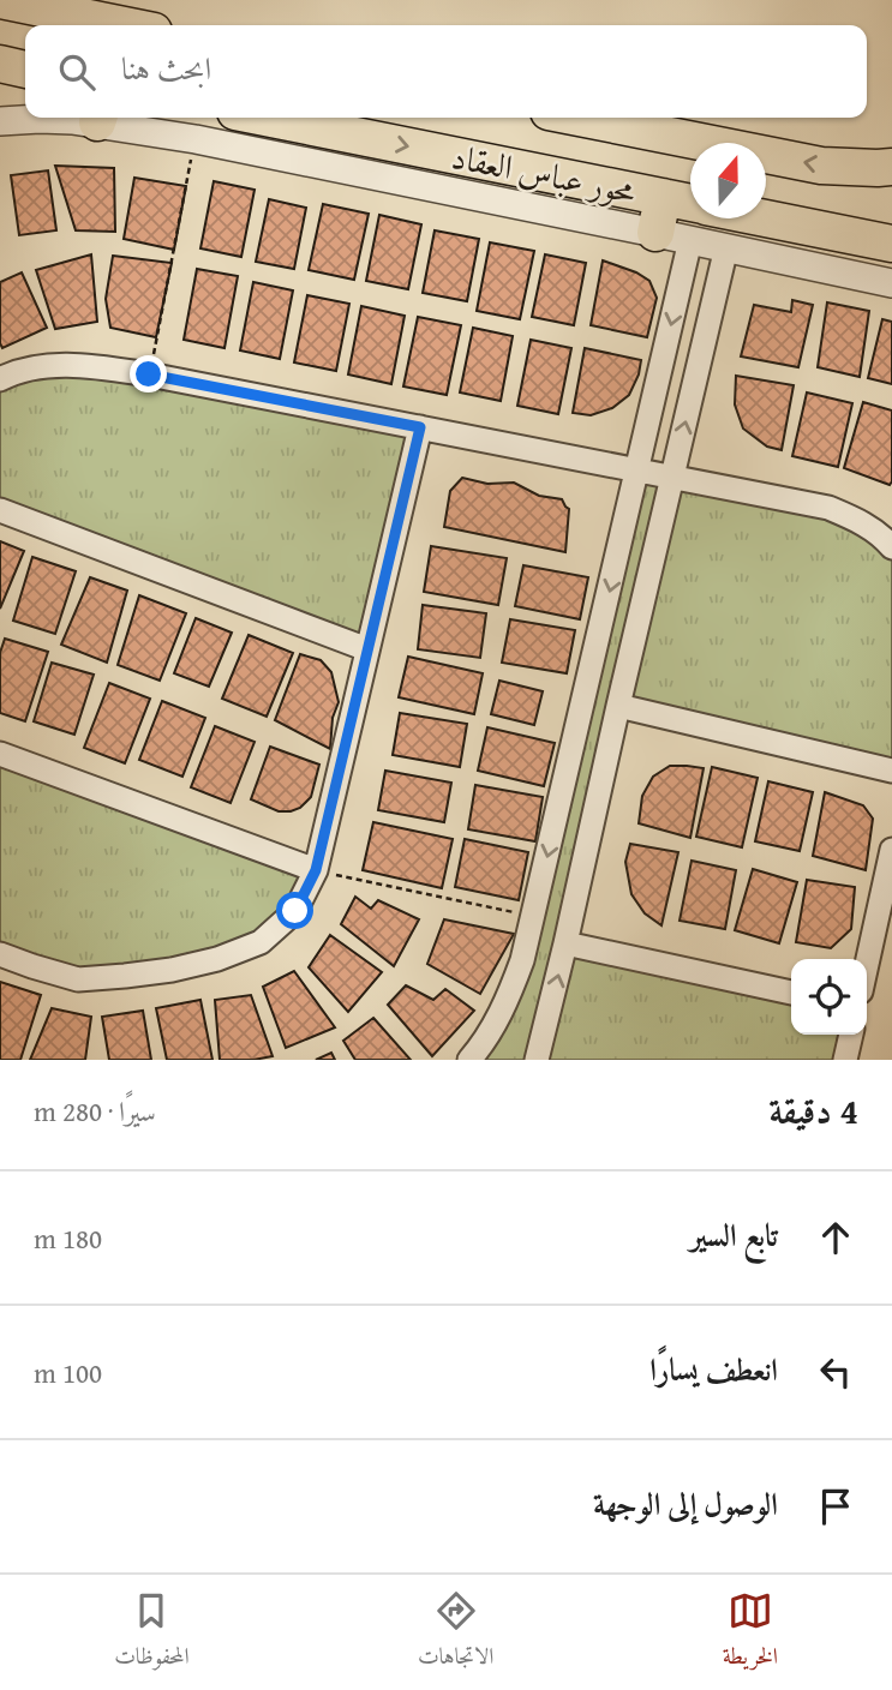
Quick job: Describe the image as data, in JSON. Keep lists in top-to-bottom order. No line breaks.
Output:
{"streets":{"main road":["محور عباس العقاد"]},"north":"top","page":{"search":"ابحث هنا","heading":["4 دقيقة","سيرًا · 280 m"],"list":[["تابع السير","180 m"],["انعطف يسارًا","100 m"],"الوصول إلى الوجهة"],"nav":["الخريطة","الاتجاهات","المحفوظات"]}}
